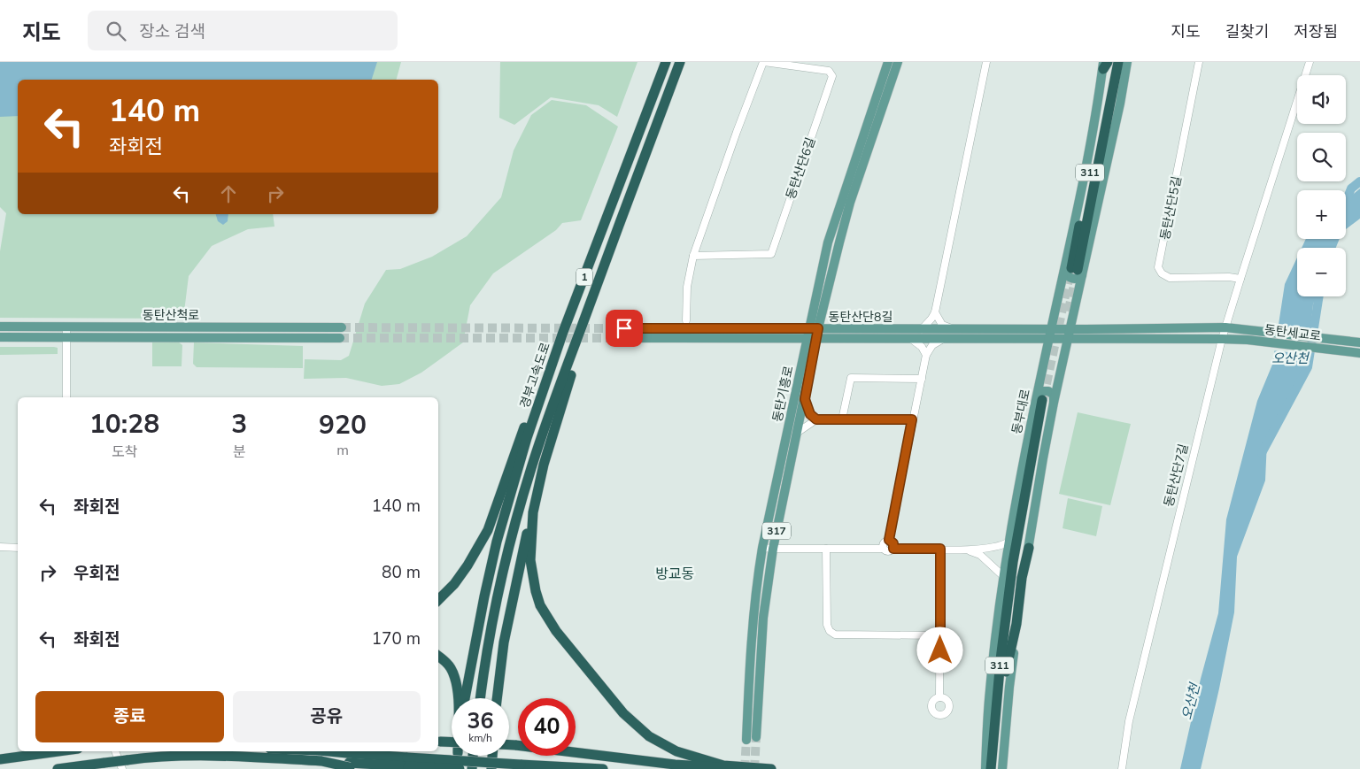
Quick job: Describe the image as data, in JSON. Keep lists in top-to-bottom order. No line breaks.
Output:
{"streets":{"highway":["311","1","경부고속도로","동부대로"],"main road":["동탄산척로","동탄산단8길","동탄세교로","동탄기흥로","317"],"street":["동탄산단6길","동탄산단5길","동탄산단7길"]},"crossings":[["동탄산단8길","동탄기흥로"],["동탄산단8길","동부대로"],["동탄세교로","동탄산단7길"]],"districts":["방교동"],"water":["오산천"],"page":{"header":"지도","search":"장소 검색","nav":["지도","길찾기","저장됨"],"map_buttons":["+","−"],"turn":["140 m","좌회전"],"eta":["10:28","도착","3","분","920","m"],"list":[{"name":"좌회전","value":"140 m"},{"name":"우회전","value":"80 m"},{"name":"좌회전","value":"170 m"}],"buttons":["종료","공유"],"speed":"36 km/h","limit":"40"}}
